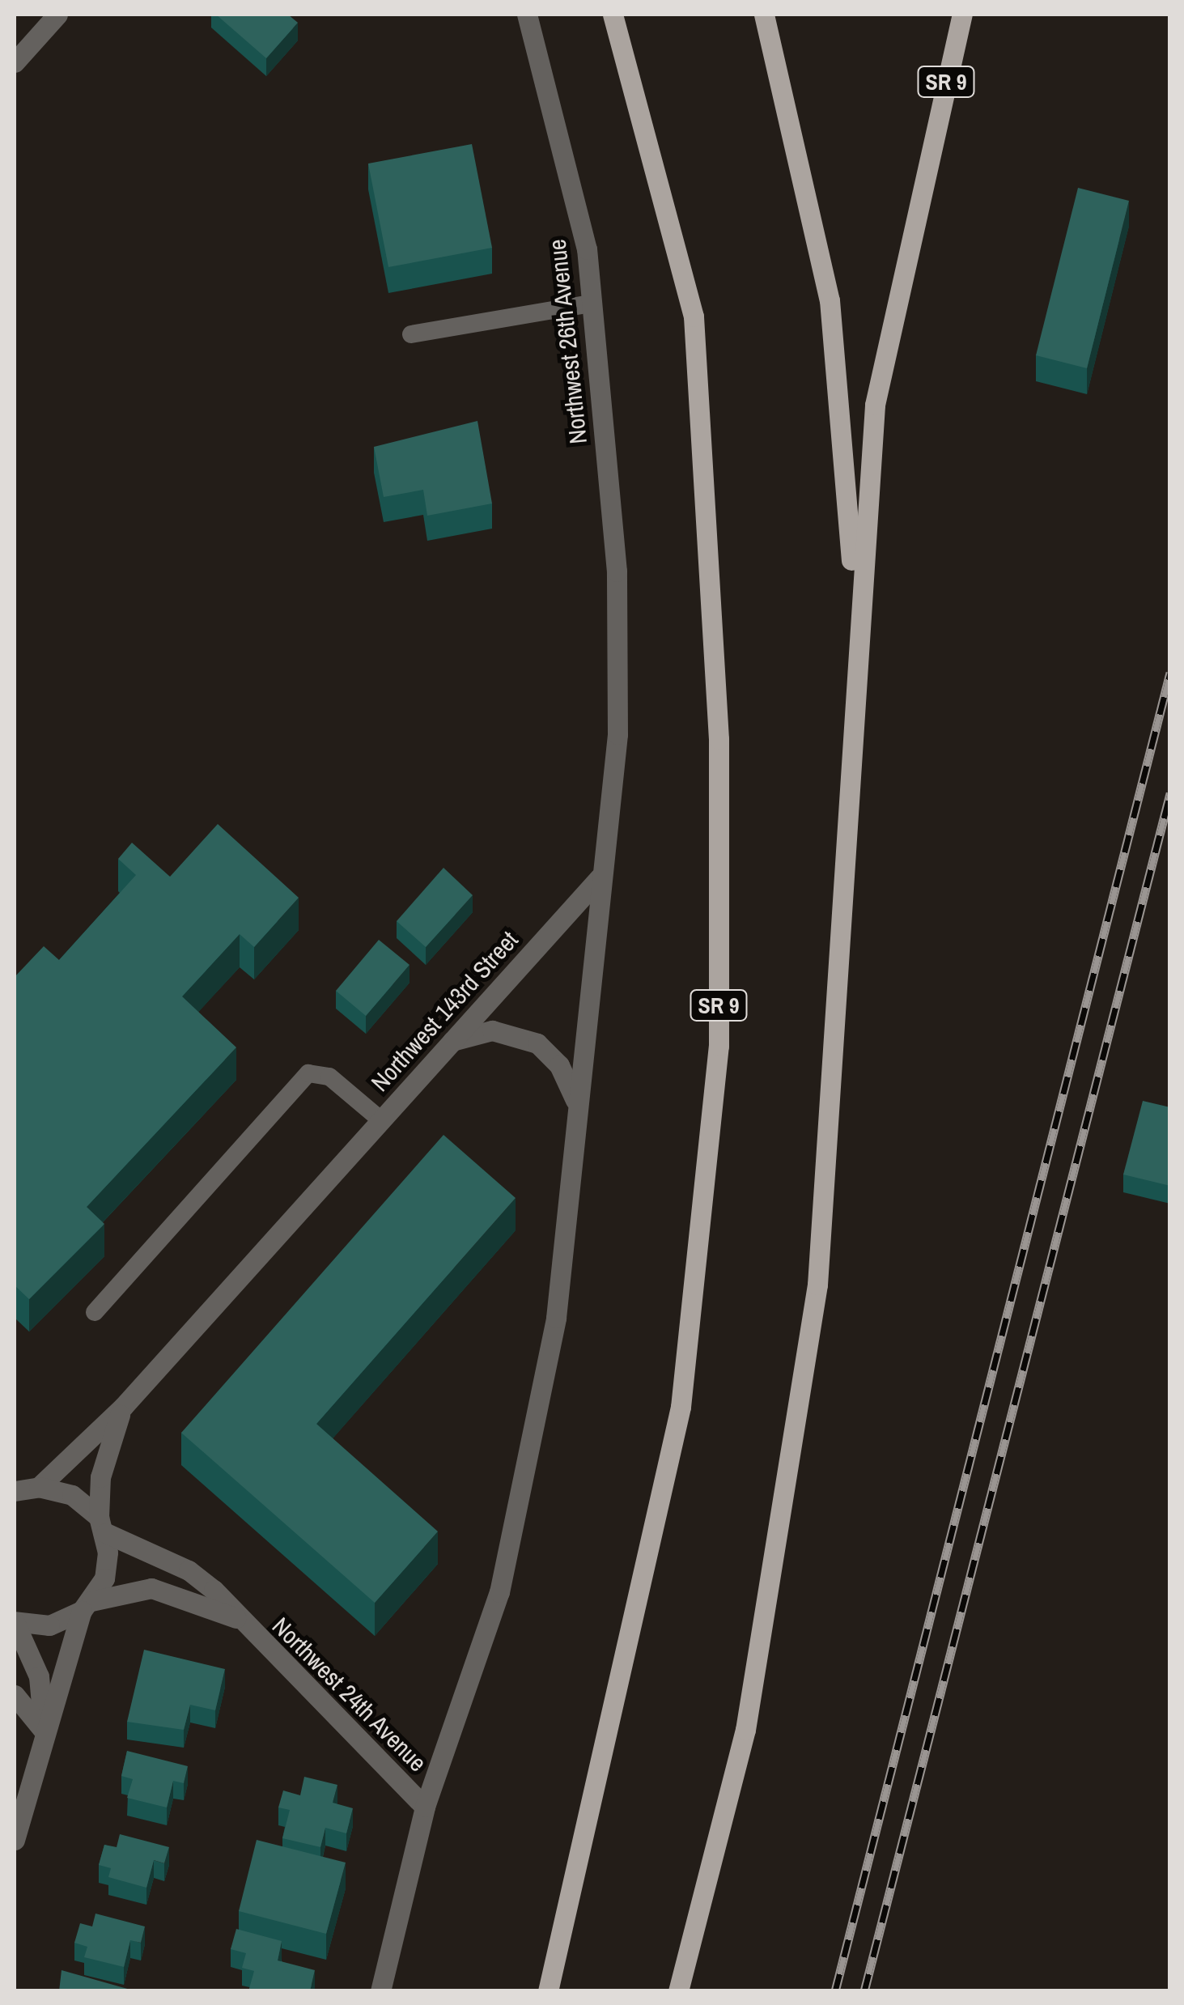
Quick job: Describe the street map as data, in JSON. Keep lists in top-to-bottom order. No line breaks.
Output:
{"streets":{"main road":["SR 9"],"street":["Northwest 26th Avenue","Northwest 143rd Street","Northwest 24th Avenue"]},"crossings":[["Northwest 26th Avenue","Northwest 143rd Street"],["Northwest 143rd Street","Northwest 24th Avenue"]]}
